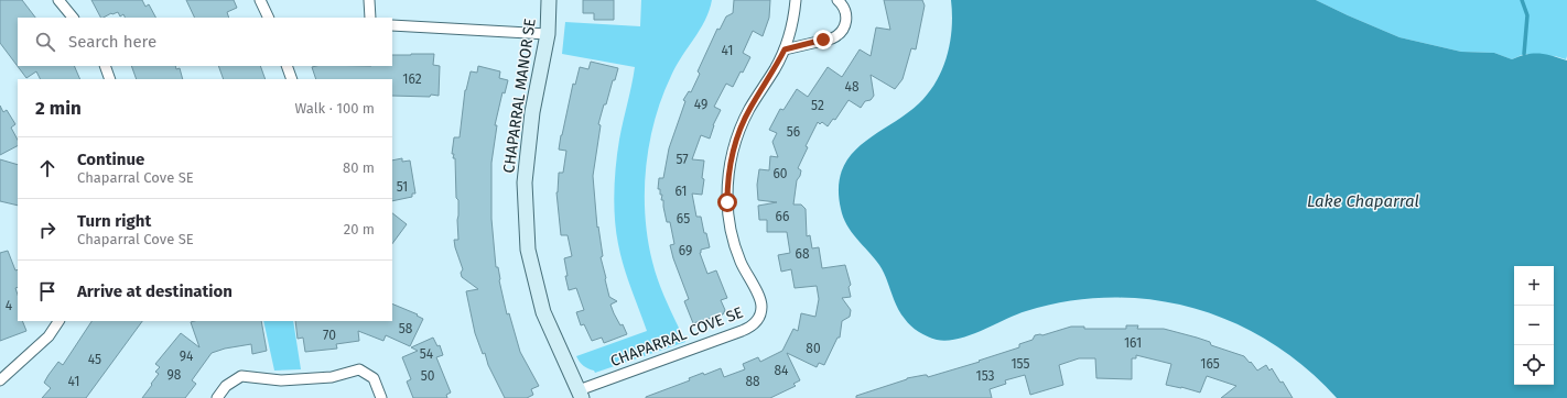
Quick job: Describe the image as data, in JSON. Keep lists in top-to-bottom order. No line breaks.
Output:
{"streets":{"street":["CHAPARRAL MANOR SE","CHAPARRAL COVE SE"]},"crossings":[["CHAPARRAL MANOR SE","CHAPARRAL COVE SE"]],"water":["Lake Chaparral"],"house_numbers":["41","162","48","49","52","56","57","60","51","61","66","65","69","68","4","58","70","161","80","54","94","45","155","165","84","98","50","153","41","88"],"page":{"search":"Search here","heading":["2 min","Walk · 100 m"],"list":[["Continue","Chaparral Cove SE","80 m"],["Turn right","Chaparral Cove SE","20 m"],"Arrive at destination"],"map_buttons":["+","−"]}}
